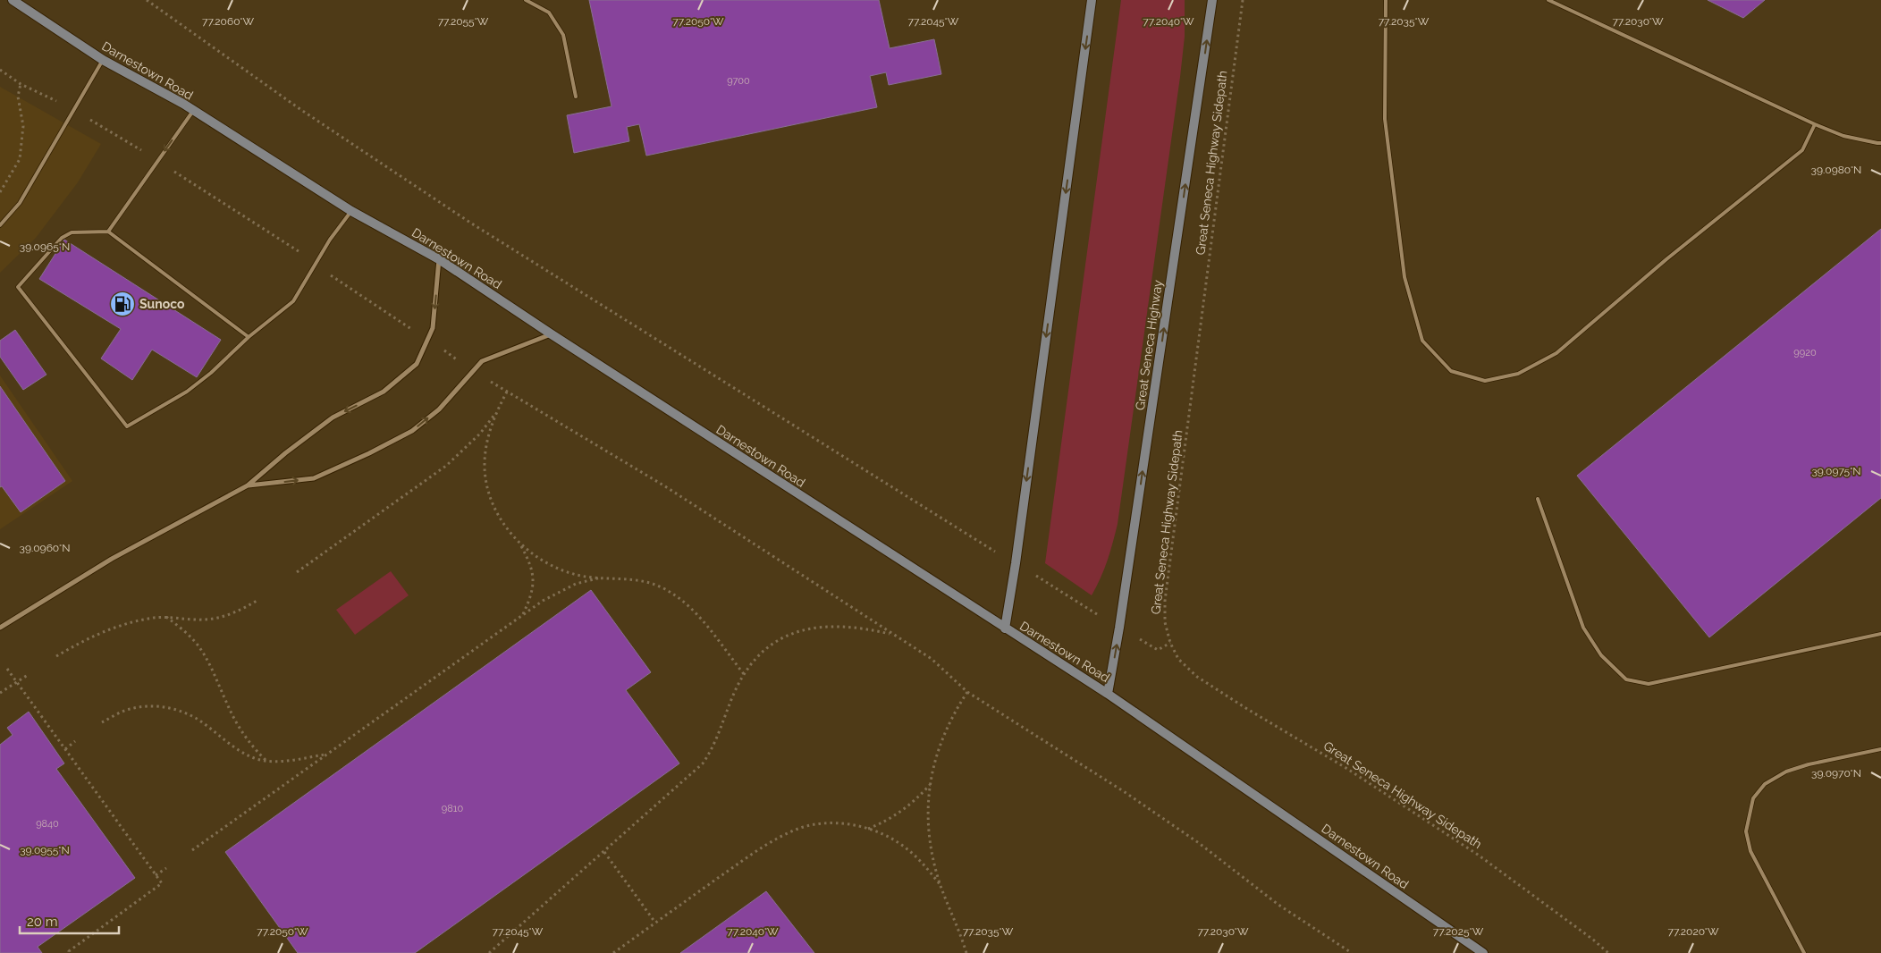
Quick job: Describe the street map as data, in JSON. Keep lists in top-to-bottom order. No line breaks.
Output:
{"streets":{"main road":["Darnestown Road","Great Seneca Highway"],"path":["Great Seneca Highway Sidepath"]},"crossings":[["Darnestown Road","Great Seneca Highway"]],"one_way":["Great Seneca Highway"],"places":{"fuel station":["Sunoco"]},"house_numbers":["9700","9920","9810","9840"],"scale_bar":"20 m","coordinates":["77.2060°W","77.2055°W","77.2050°W","77.2045°W","77.2040°W","77.2035°W","77.2030°W","39.0980°N","39.0965°N","39.0975°N","39.0960°N","39.0970°N","39.0955°N","77.2025°W","77.2020°W"]}
